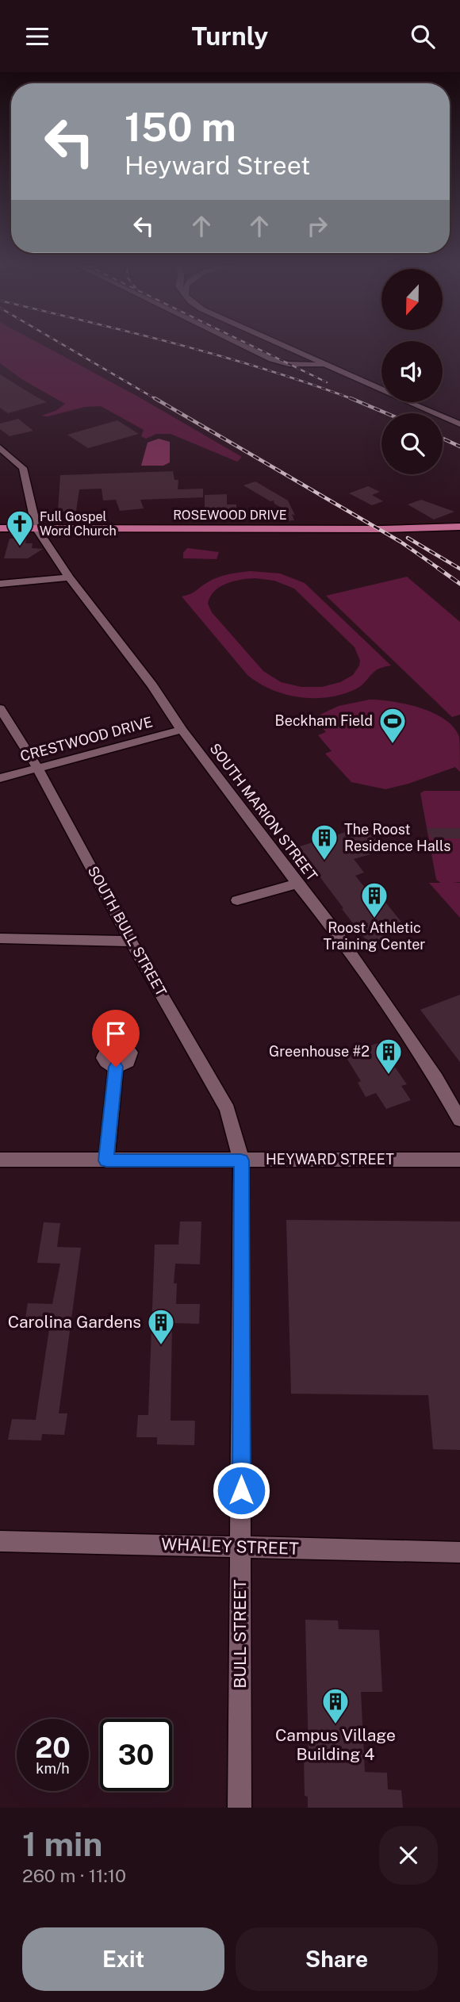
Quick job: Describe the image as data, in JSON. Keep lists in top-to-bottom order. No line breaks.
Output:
{"streets":{"main road":["ROSEWOOD DRIVE"],"street":["CRESTWOOD DRIVE","SOUTH MARION STREET","SOUTH BULL STREET","HEYWARD STREET","WHALEY STREET","BULL STREET"]},"crossings":[["ROSEWOOD DRIVE","SOUTH MARION STREET"],["CRESTWOOD DRIVE","SOUTH MARION STREET"],["CRESTWOOD DRIVE","SOUTH BULL STREET"],["SOUTH BULL STREET","HEYWARD STREET"],["SOUTH BULL STREET","BULL STREET"],["HEYWARD STREET","BULL STREET"],["WHALEY STREET","BULL STREET"]],"places":{"church":["Full Gospel Word Church"],"sports":["Beckham Field"],"building":["The Roost Residence Halls","Roost Athletic Training Center","Greenhouse #2","Carolina Gardens","Campus Village Building 4"]},"north":"bottom","page":{"header":"Turnly","turn":["150 m","Heyward Street"],"speed":"20 km/h","limit":"30","heading":["1 min","260 m · 11:10"],"buttons":["Exit","Share"]}}
